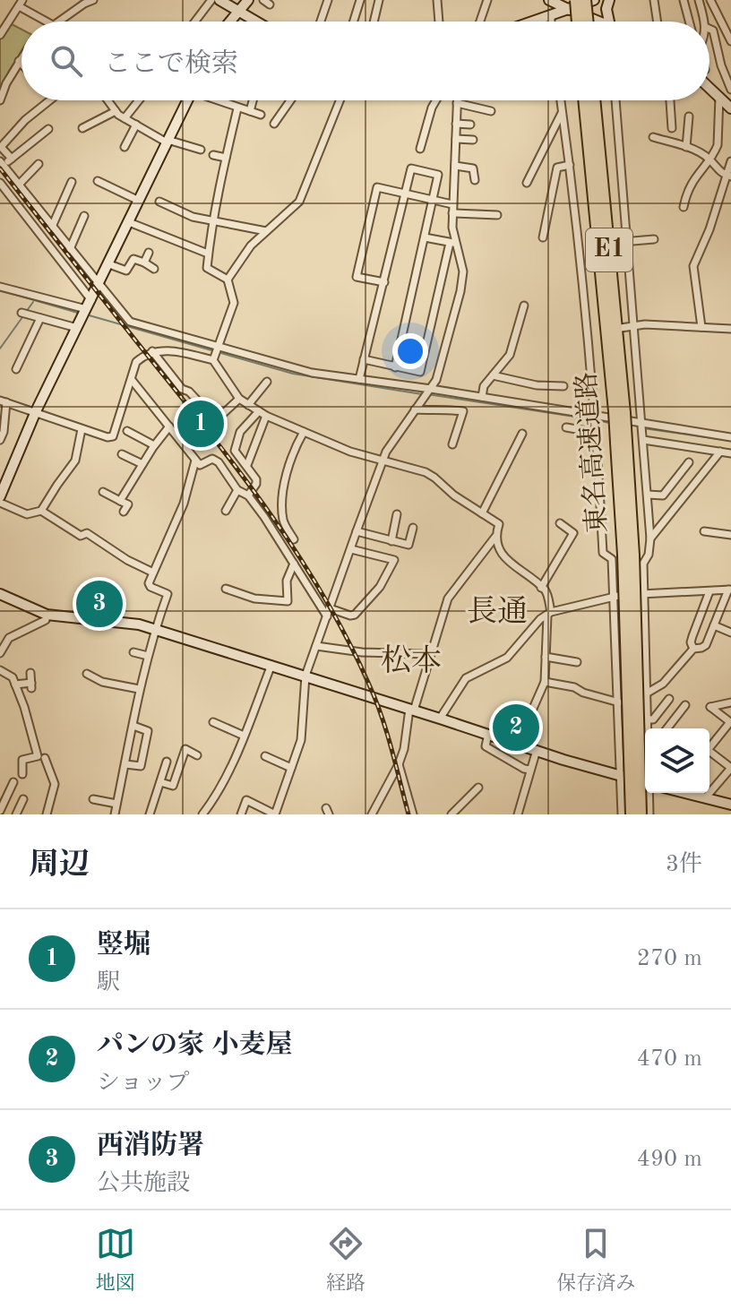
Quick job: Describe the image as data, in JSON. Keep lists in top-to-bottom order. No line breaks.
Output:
{"streets":{"highway":["E1","東名高速道路"]},"districts":["長通","松本"],"page":{"search":"ここで検索","pins":["1","3","2"],"heading":["周辺","3件"],"list":[{"mark":"1","name":"竪堀","note":"駅","value":"270 m"},{"mark":"2","name":"パンの家 小麦屋","note":"ショップ","value":"470 m"},{"mark":"3","name":"西消防署","note":"公共施設","value":"490 m"}],"nav":["地図","経路","保存済み"]}}
